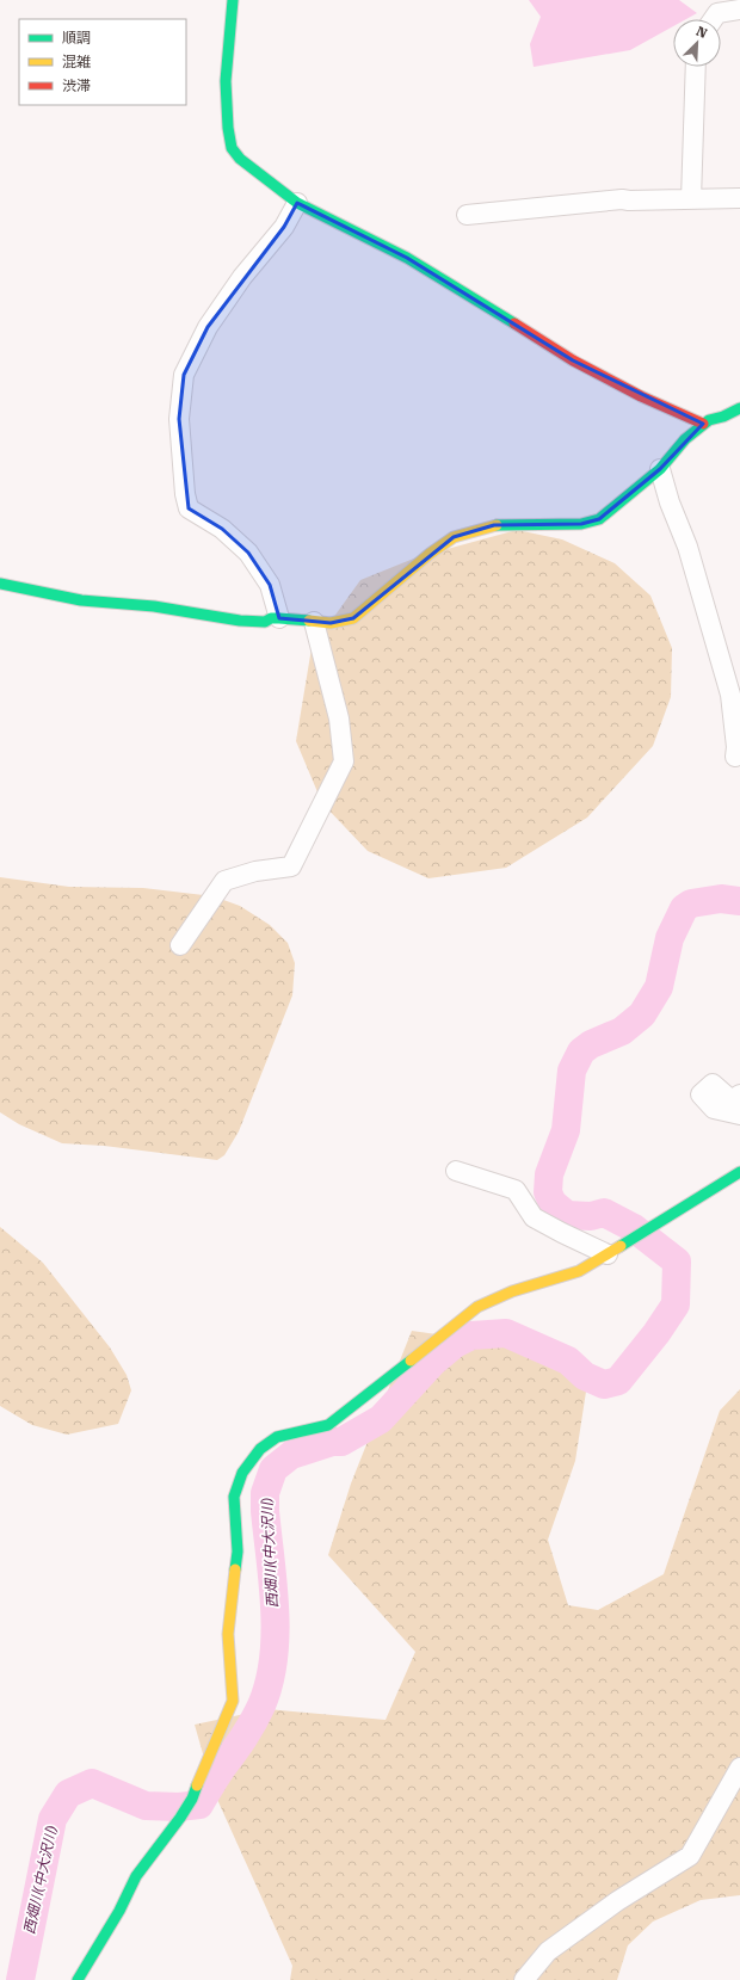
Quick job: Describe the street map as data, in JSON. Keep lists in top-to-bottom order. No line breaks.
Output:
{"water":["西畑川(中大沢川)"],"legend":["順調","混雑","渋滞"],"north":"top right"}
